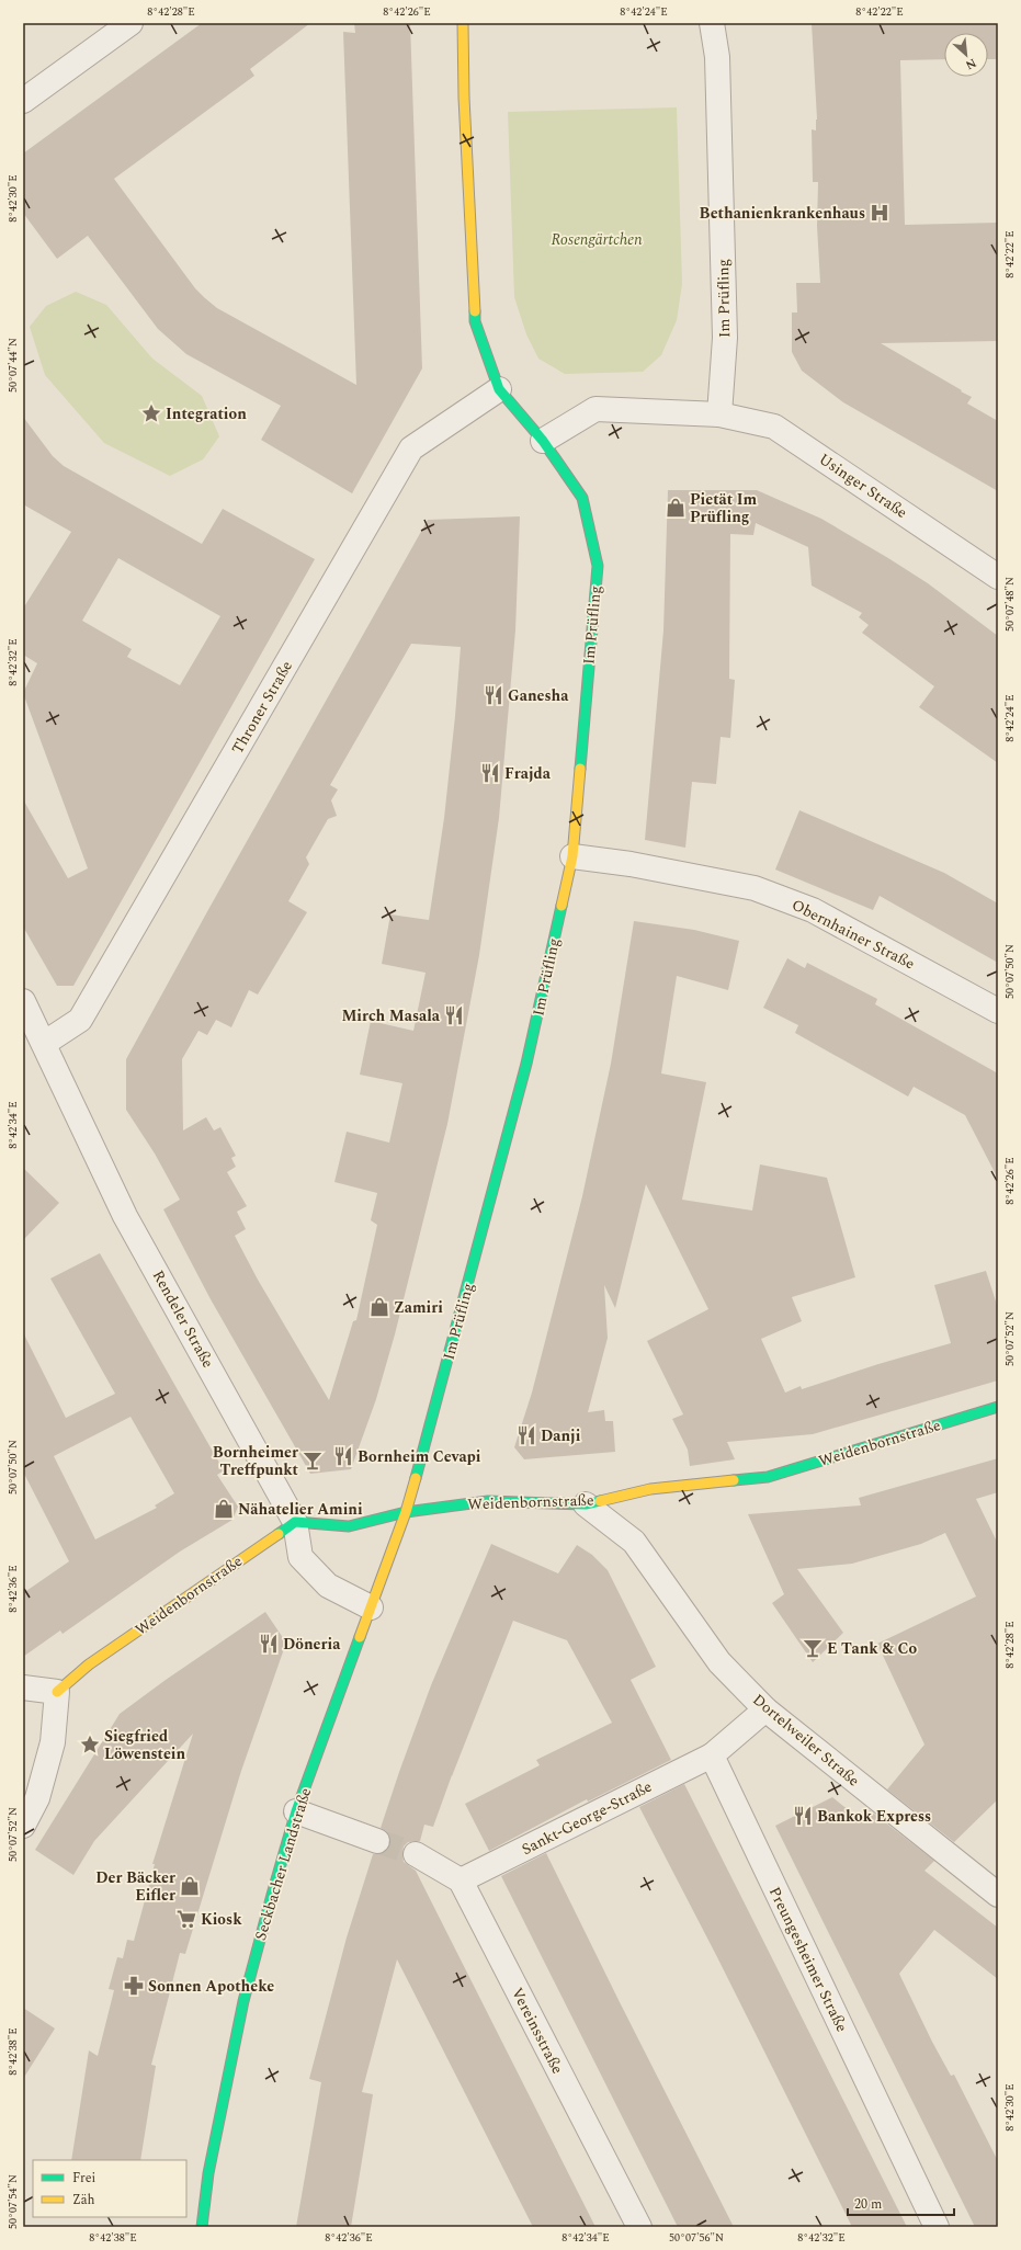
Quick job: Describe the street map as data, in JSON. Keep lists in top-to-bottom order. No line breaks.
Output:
{"streets":{"main road":["Im Prüfling","Weidenbornstraße","Seckbacher Landstraße"],"street":["Usinger Straße","Throner Straße","Obernhainer Straße","Rendeler Straße","Dortelweiler Straße","Sankt-George-Straße","Preungesheimer Straße","Vereinsstraße"]},"crossings":[["Im Prüfling","Usinger Straße"],["Im Prüfling","Throner Straße"],["Im Prüfling","Obernhainer Straße"],["Im Prüfling","Weidenbornstraße"],["Im Prüfling","Seckbacher Landstraße"],["Throner Straße","Rendeler Straße"],["Rendeler Straße","Weidenbornstraße"],["Rendeler Straße","Seckbacher Landstraße"],["Weidenbornstraße","Dortelweiler Straße"],["Weidenbornstraße","Seckbacher Landstraße"],["Sankt-George-Straße","Preungesheimer Straße"],["Sankt-George-Straße","Vereinsstraße"]],"parks":["Rosengärtchen"],"places":{"hospital":["Bethanienkrankenhaus"],"place":["Integration","Siegfried Löwenstein"],"shop":["Pietät Im Prüfling","Zamiri","Nähatelier Amini","Der Bäcker Eifler"],"restaurant":["Ganesha","Frajda","Mirch Masala","Danji","Bornheim Cevapi","Döneria","Bankok Express"],"bar":["Bornheimer Treffpunkt","E Tank & Co"],"supermarket":["Kiosk"],"pharmacy":["Sonnen Apotheke"]},"legend":["Frei","Zäh"],"scale_bar":"20 m","north":"bottom right","coordinates":["8°42'28\"E","8°42'26\"E","8°42'24\"E","8°42'22\"E","8°42'30\"E","50°07'44\"N","50°07'48\"N","8°42'32\"E","50°07'50\"N","8°42'34\"E","50°07'52\"N","8°42'36\"E","8°42'38\"E","50°07'54\"N","50°07'56\"N"]}
